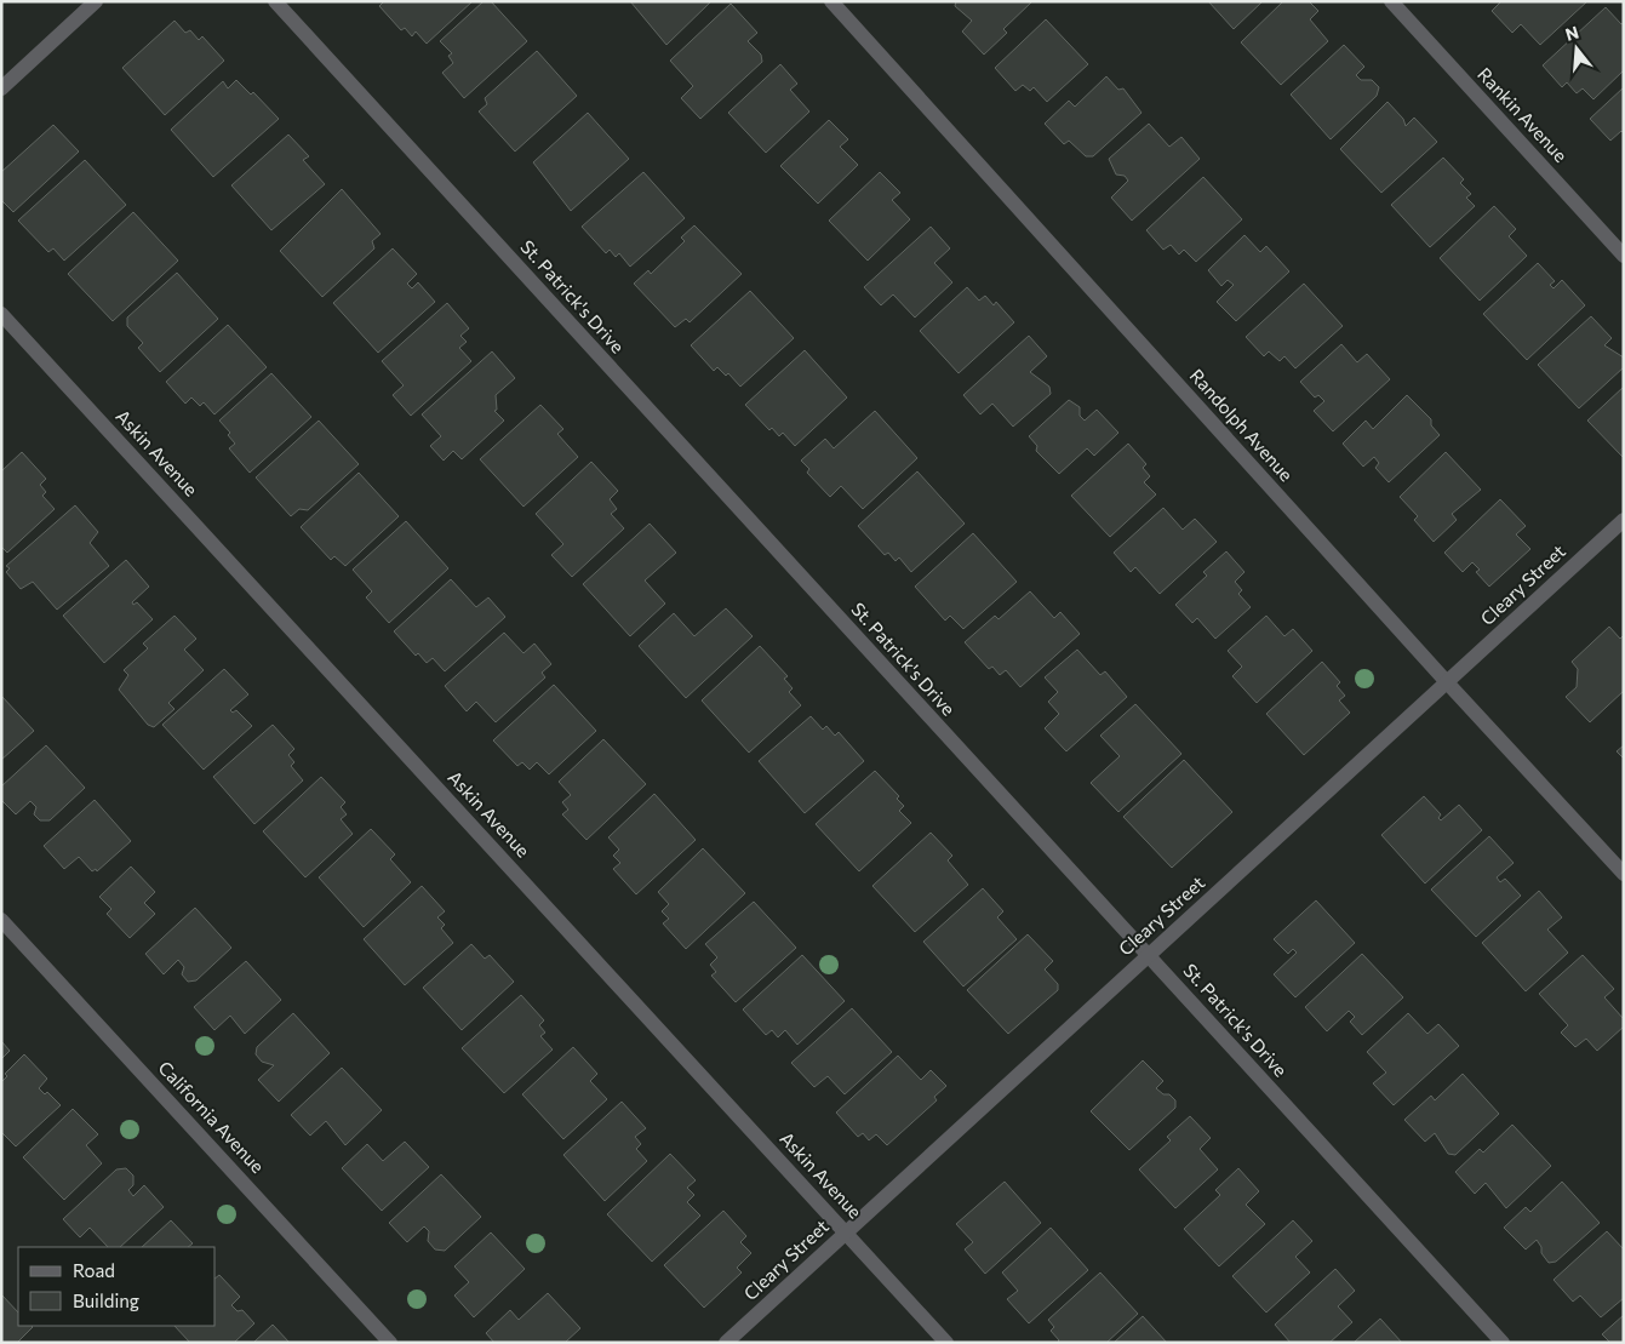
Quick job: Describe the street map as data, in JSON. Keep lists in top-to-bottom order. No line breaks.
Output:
{"streets":{"street":["Rankin Avenue","St. Patrick's Drive","Randolph Avenue","Askin Avenue","Cleary Street","California Avenue"]},"crossings":[["St. Patrick's Drive","Cleary Street"],["Randolph Avenue","Cleary Street"],["Askin Avenue","Cleary Street"]],"legend":["Road","Building"],"north":"top"}
